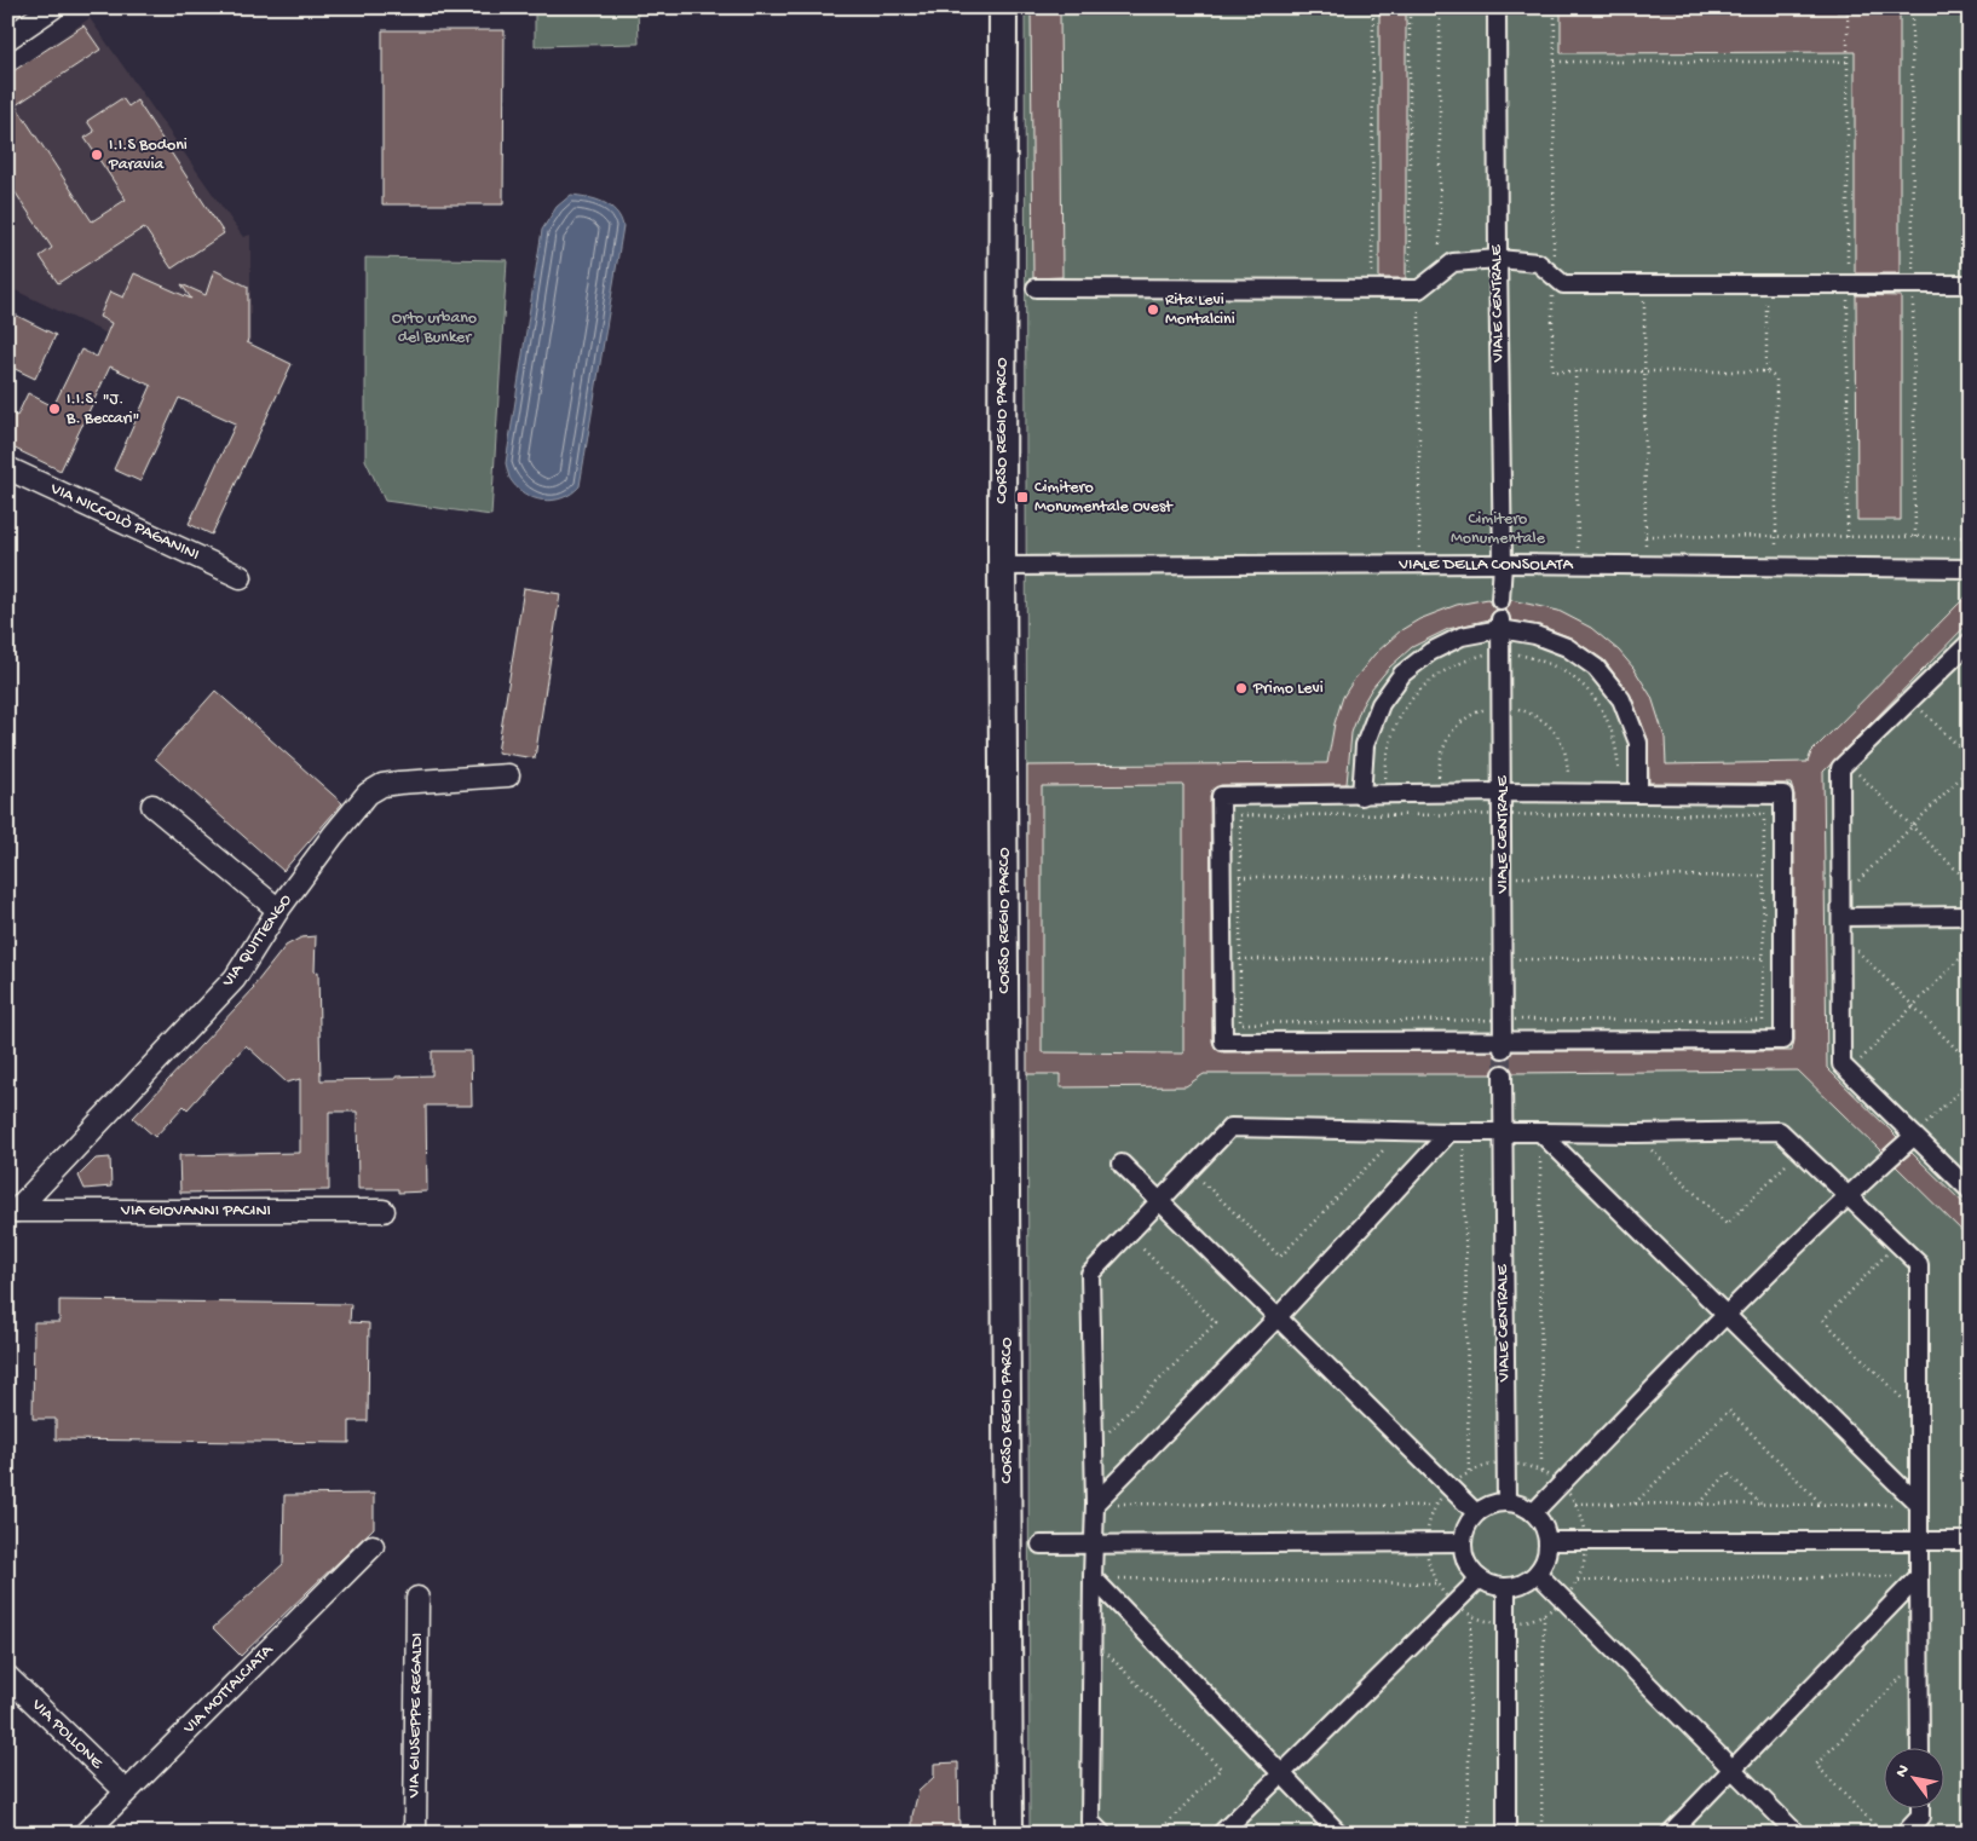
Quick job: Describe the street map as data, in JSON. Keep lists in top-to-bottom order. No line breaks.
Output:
{"streets":{"street":["VIALE CENTRALE","CORSO REGIO PARCO","VIA NICCOLÒ PAGANINI","VIALE DELLA CONSOLATA","VIA QUITTENGO","VIA GIOVANNI PACINI","VIA MOTTALCIATA","VIA GIUSEPPE REGALDI","VIA POLLONE"]},"crossings":[["VIALE CENTRALE","VIALE DELLA CONSOLATA"],["CORSO REGIO PARCO","VIALE DELLA CONSOLATA"],["VIA QUITTENGO","VIA GIOVANNI PACINI"],["VIA MOTTALCIATA","VIA POLLONE"]],"parks":["Orto urbano del Bunker","Cimitero Monumentale"],"places":{"other":["I.I.S Bodoni Paravia","Rita Levi Montalcini","I.I.S. \"J. B. Beccari\"","Primo Levi"],"transit":["Cimitero Monumentale Ovest"]},"north":"top left"}
